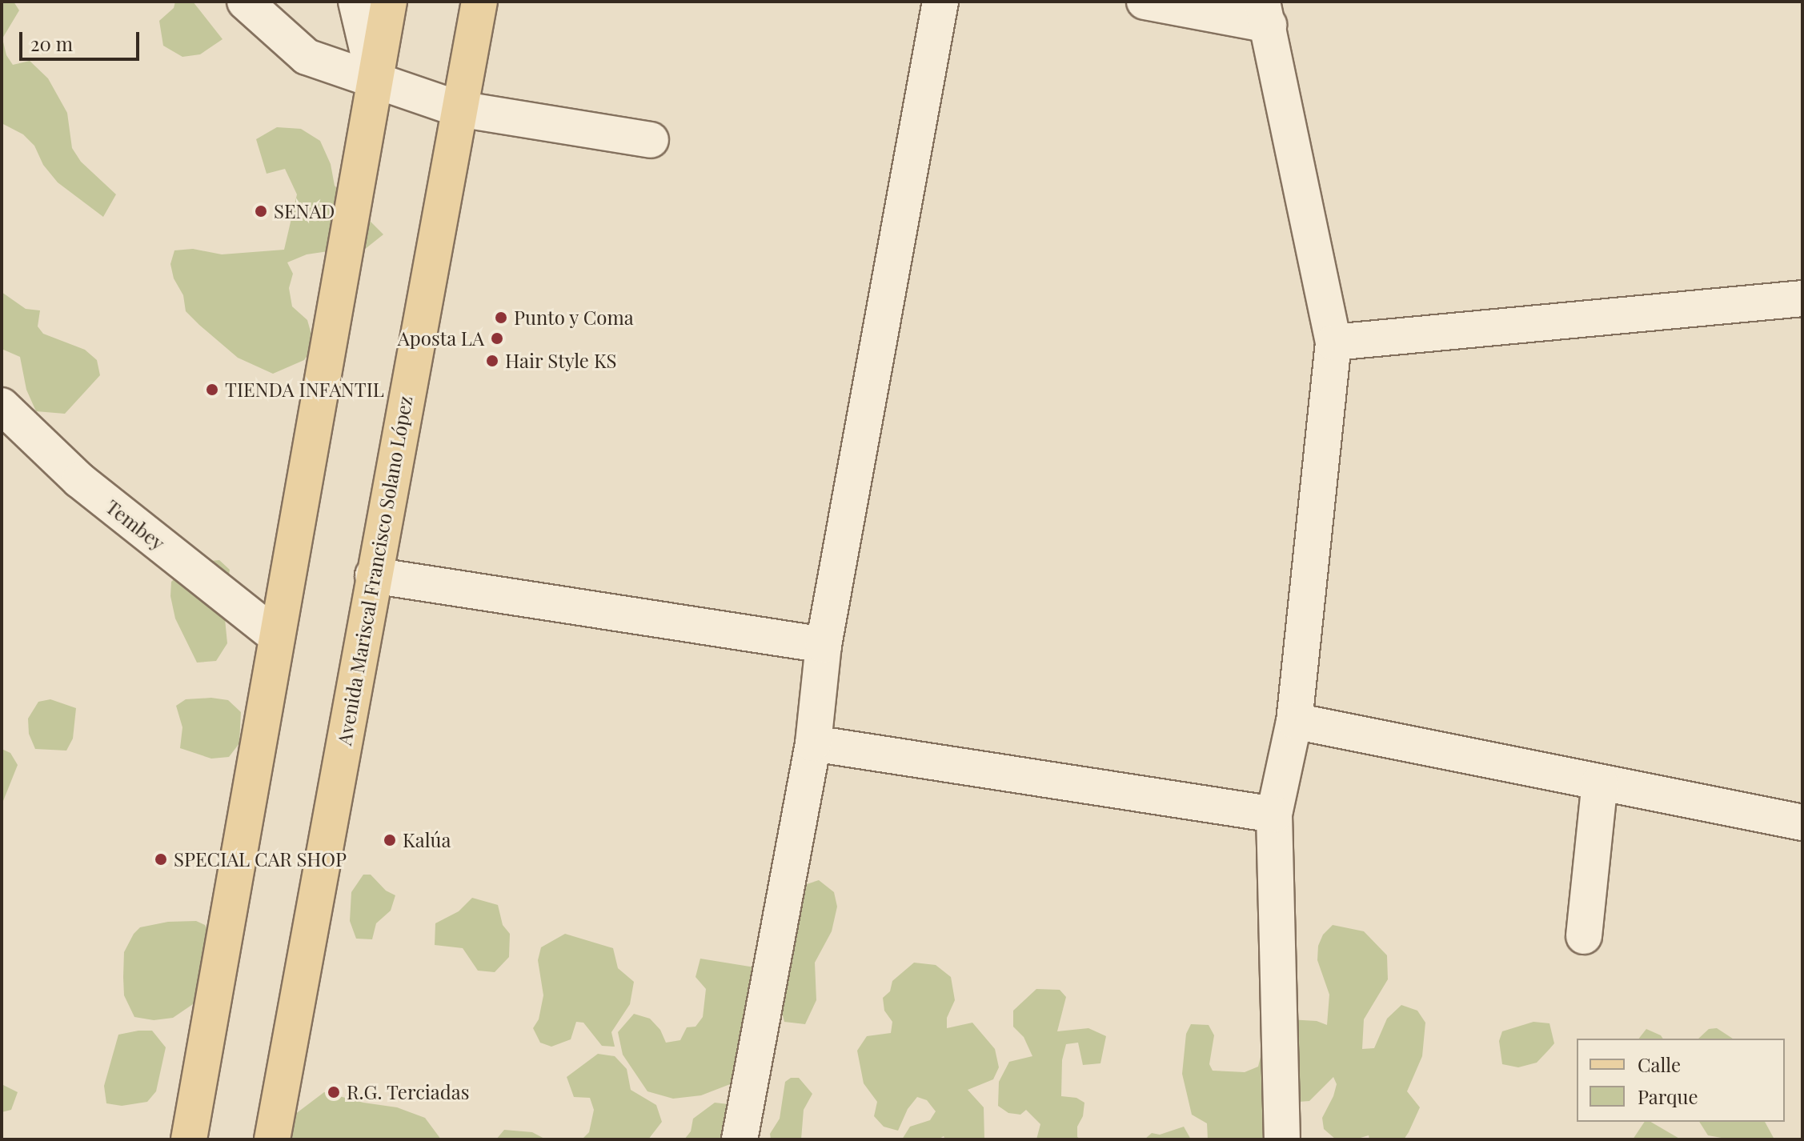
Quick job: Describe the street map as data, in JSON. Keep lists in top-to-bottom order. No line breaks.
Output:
{"streets":{"main road":["Avenida Mariscal Francisco Solano López"],"street":["Tembey"]},"places":["SENAD","Punto y Coma","Aposta LA","Hair Style KS","TIENDA INFANTIL","Kalúa","SPECIAL CAR SHOP","R.G. Terciadas"],"legend":["Calle","Parque"],"scale_bar":"20 m"}
